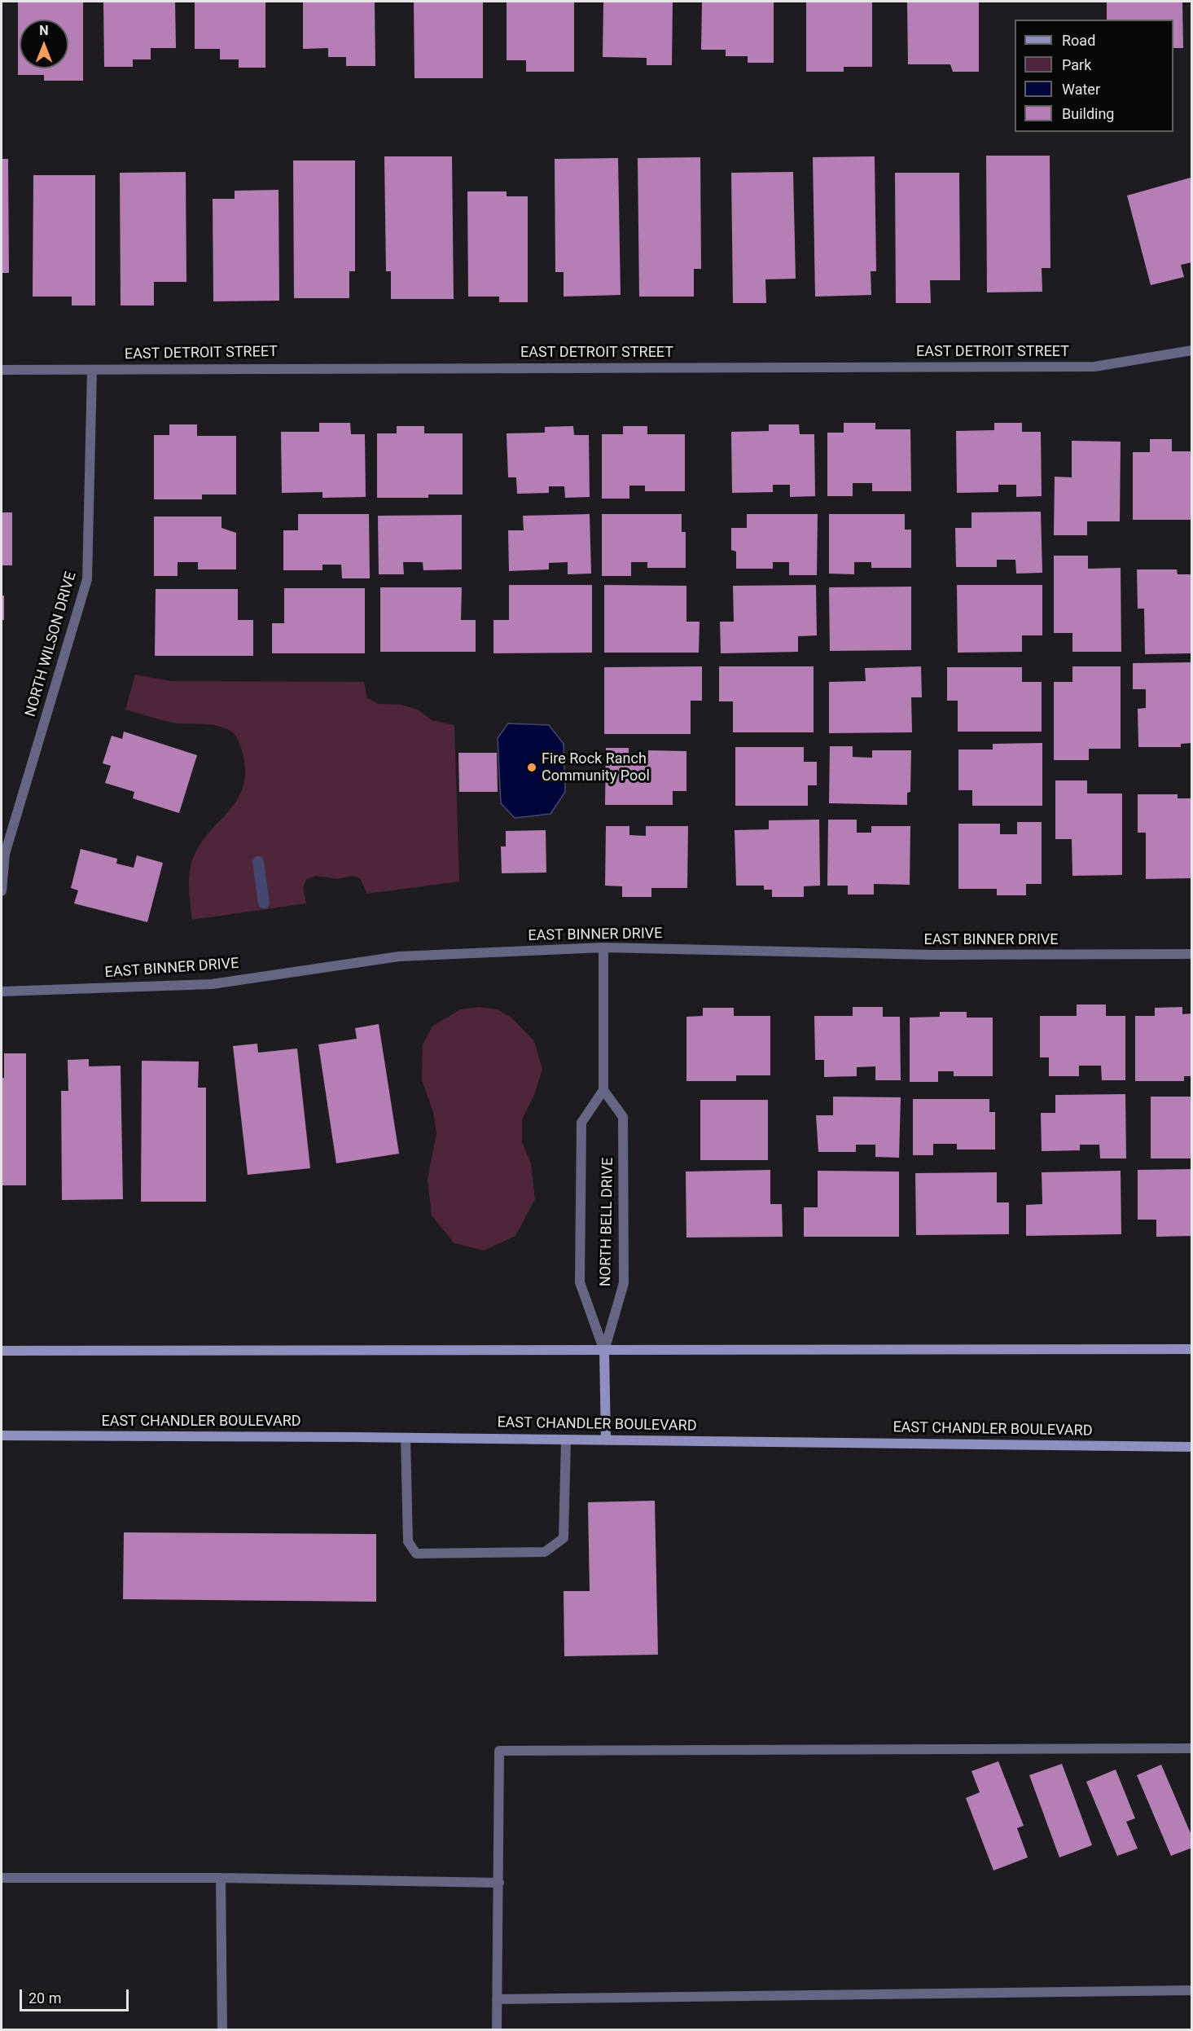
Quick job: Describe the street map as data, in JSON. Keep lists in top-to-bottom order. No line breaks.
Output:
{"streets":{"main road":["EAST CHANDLER BOULEVARD"],"street":["EAST DETROIT STREET","NORTH WILSON DRIVE","EAST BINNER DRIVE","NORTH BELL DRIVE"]},"crossings":[["EAST DETROIT STREET","NORTH WILSON DRIVE"]],"places":["Fire Rock Ranch Community Pool"],"legend":["Road","Park","Water","Building"],"scale_bar":"20 m","north":"top"}
